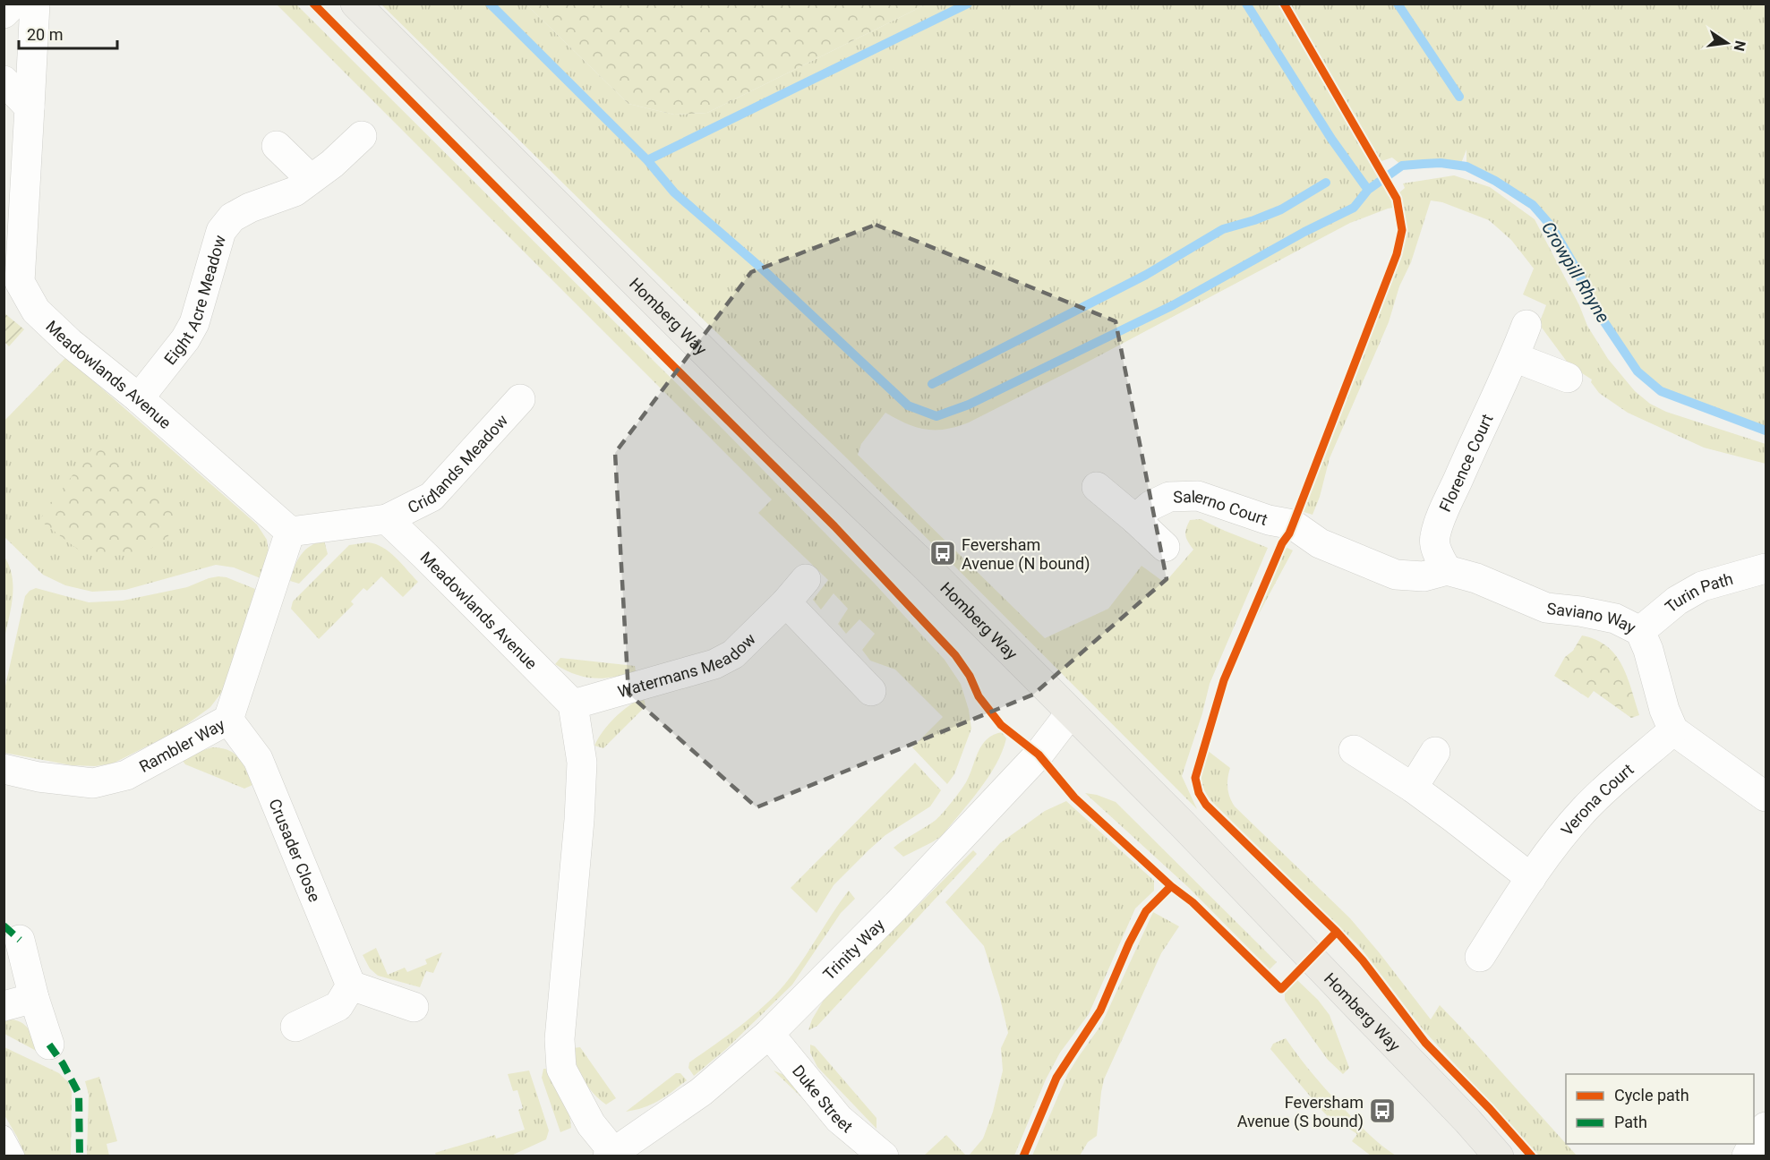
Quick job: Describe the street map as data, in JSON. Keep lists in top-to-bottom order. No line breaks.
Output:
{"streets":{"main road":["Homberg Way"],"street":["Eight Acre Meadow","Meadowlands Avenue","Cridlands Meadow","Florence Court","Salerno Court","Turin Path","Saviano Way","Watermans Meadow","Rambler Way","Verona Court","Crusader Close","Trinity Way","Duke Street"]},"crossings":[["Eight Acre Meadow","Meadowlands Avenue"],["Homberg Way","Trinity Way"],["Meadowlands Avenue","Cridlands Meadow"],["Meadowlands Avenue","Watermans Meadow"],["Meadowlands Avenue","Rambler Way"],["Florence Court","Saviano Way"],["Salerno Court","Saviano Way"],["Turin Path","Saviano Way"],["Saviano Way","Verona Court"],["Rambler Way","Crusader Close"],["Trinity Way","Duke Street"]],"water":["Crowpill Rhyne"],"places":{"bus stop":["Feversham Avenue (N bound)","Feversham Avenue (S bound)"]},"legend":["Cycle path","Path"],"scale_bar":"20 m","north":"right"}
